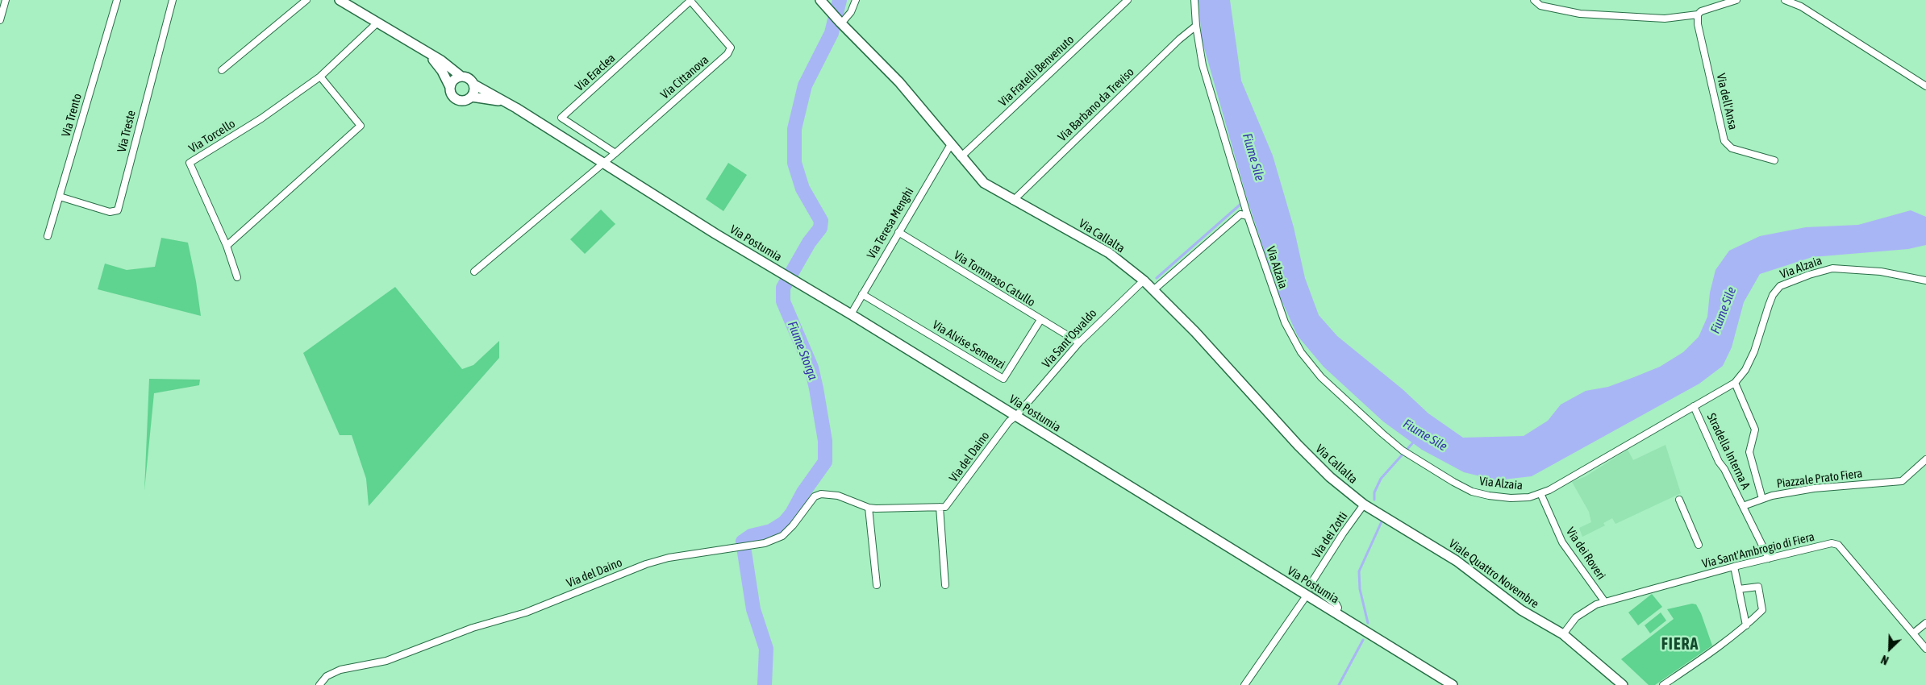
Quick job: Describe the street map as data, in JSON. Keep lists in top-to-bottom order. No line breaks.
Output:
{"streets":{"street":["Via Fratelli Benvenuto","Via Eraclea","Via Cittanova","Via dell'Ansa","Via Barbano da Treviso","Via Trento","Via Treste","Via Torcello","Via Teresa Menghi","Via Callalta","Via Postumia","Via Alzaia","Via Tommaso Catullo","Via Sant'Osvaldo","Via Alvise Semenzi","Stradella Interna A","Via del Daino","Piazzale Prato Fiera","Via dei Zotti","Via Sant'Ambrogio di Fiera","Via dei Roveri","Viale Quattro Novembre"]},"crossings":[["Via Fratelli Benvenuto","Via Callalta"],["Via Eraclea","Via Cittanova"],["Via Cittanova","Via Postumia"],["Via Barbano da Treviso","Via Callalta"],["Via Barbano da Treviso","Via Alzaia"],["Via Trento","Via Treste"],["Via Torcello","Via Postumia"],["Via Teresa Menghi","Via Callalta"],["Via Teresa Menghi","Via Postumia"],["Via Teresa Menghi","Via Tommaso Catullo"],["Via Teresa Menghi","Via Alvise Semenzi"],["Via Callalta","Via Sant'Osvaldo"],["Via Callalta","Via dei Zotti"],["Via Callalta","Viale Quattro Novembre"],["Via Postumia","Via Sant'Osvaldo"],["Via Postumia","Via del Daino"],["Via Postumia","Via dei Zotti"],["Via Alzaia","Stradella Interna A"],["Via Alzaia","Via dei Roveri"],["Via Tommaso Catullo","Via Sant'Osvaldo"],["Via Tommaso Catullo","Via Alvise Semenzi"],["Via Sant'Osvaldo","Via del Daino"],["Stradella Interna A","Piazzale Prato Fiera"],["Via dei Zotti","Viale Quattro Novembre"],["Via Sant'Ambrogio di Fiera","Via dei Roveri"],["Via Sant'Ambrogio di Fiera","Viale Quattro Novembre"]],"districts":["FIERA"],"water":["Fiume Sile","Fiume Storga"],"north":"bottom left"}
